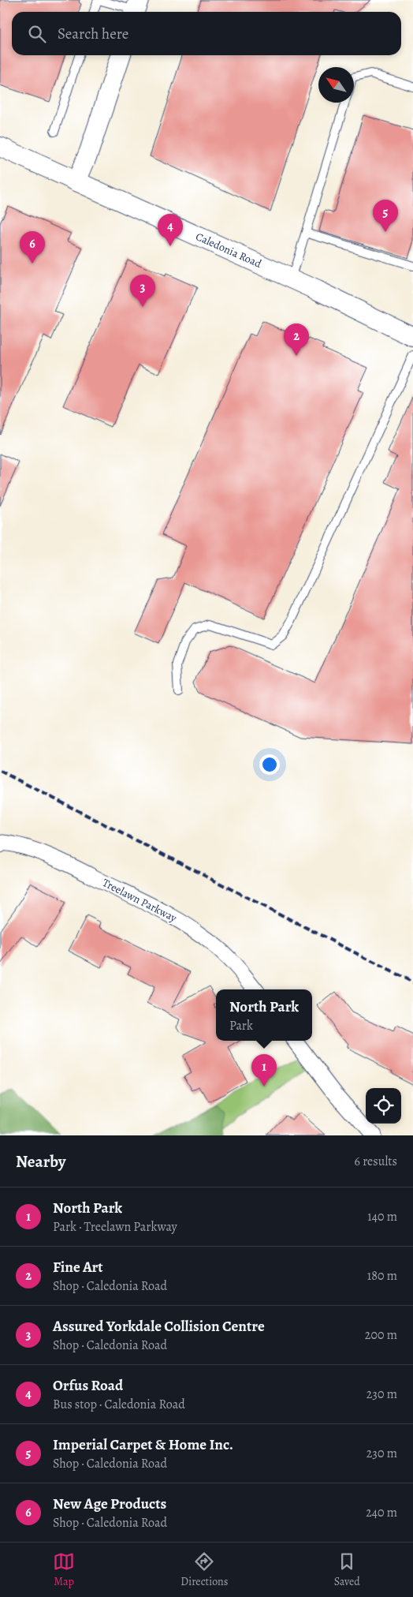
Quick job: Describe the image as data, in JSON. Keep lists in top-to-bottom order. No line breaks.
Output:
{"streets":{"street":["Caledonia Road","Treelawn Parkway"]},"north":"top left","page":{"search":"Search here","pins":["5","4","6","3","2","1"],"popup":["North Park","Park"],"heading":["Nearby","6 results"],"list":[{"mark":"1","name":"North Park","note":"Park · Treelawn Parkway","value":"140 m"},{"mark":"2","name":"Fine Art","note":"Shop · Caledonia Road","value":"180 m"},{"mark":"3","name":"Assured Yorkdale Collision Centre","note":"Shop · Caledonia Road","value":"200 m"},{"mark":"4","name":"Orfus Road","note":"Bus stop · Caledonia Road","value":"230 m"},{"mark":"5","name":"Imperial Carpet & Home Inc.","note":"Shop · Caledonia Road","value":"230 m"},{"mark":"6","name":"New Age Products","note":"Shop · Caledonia Road","value":"240 m"}],"nav":["Map","Directions","Saved"]}}
